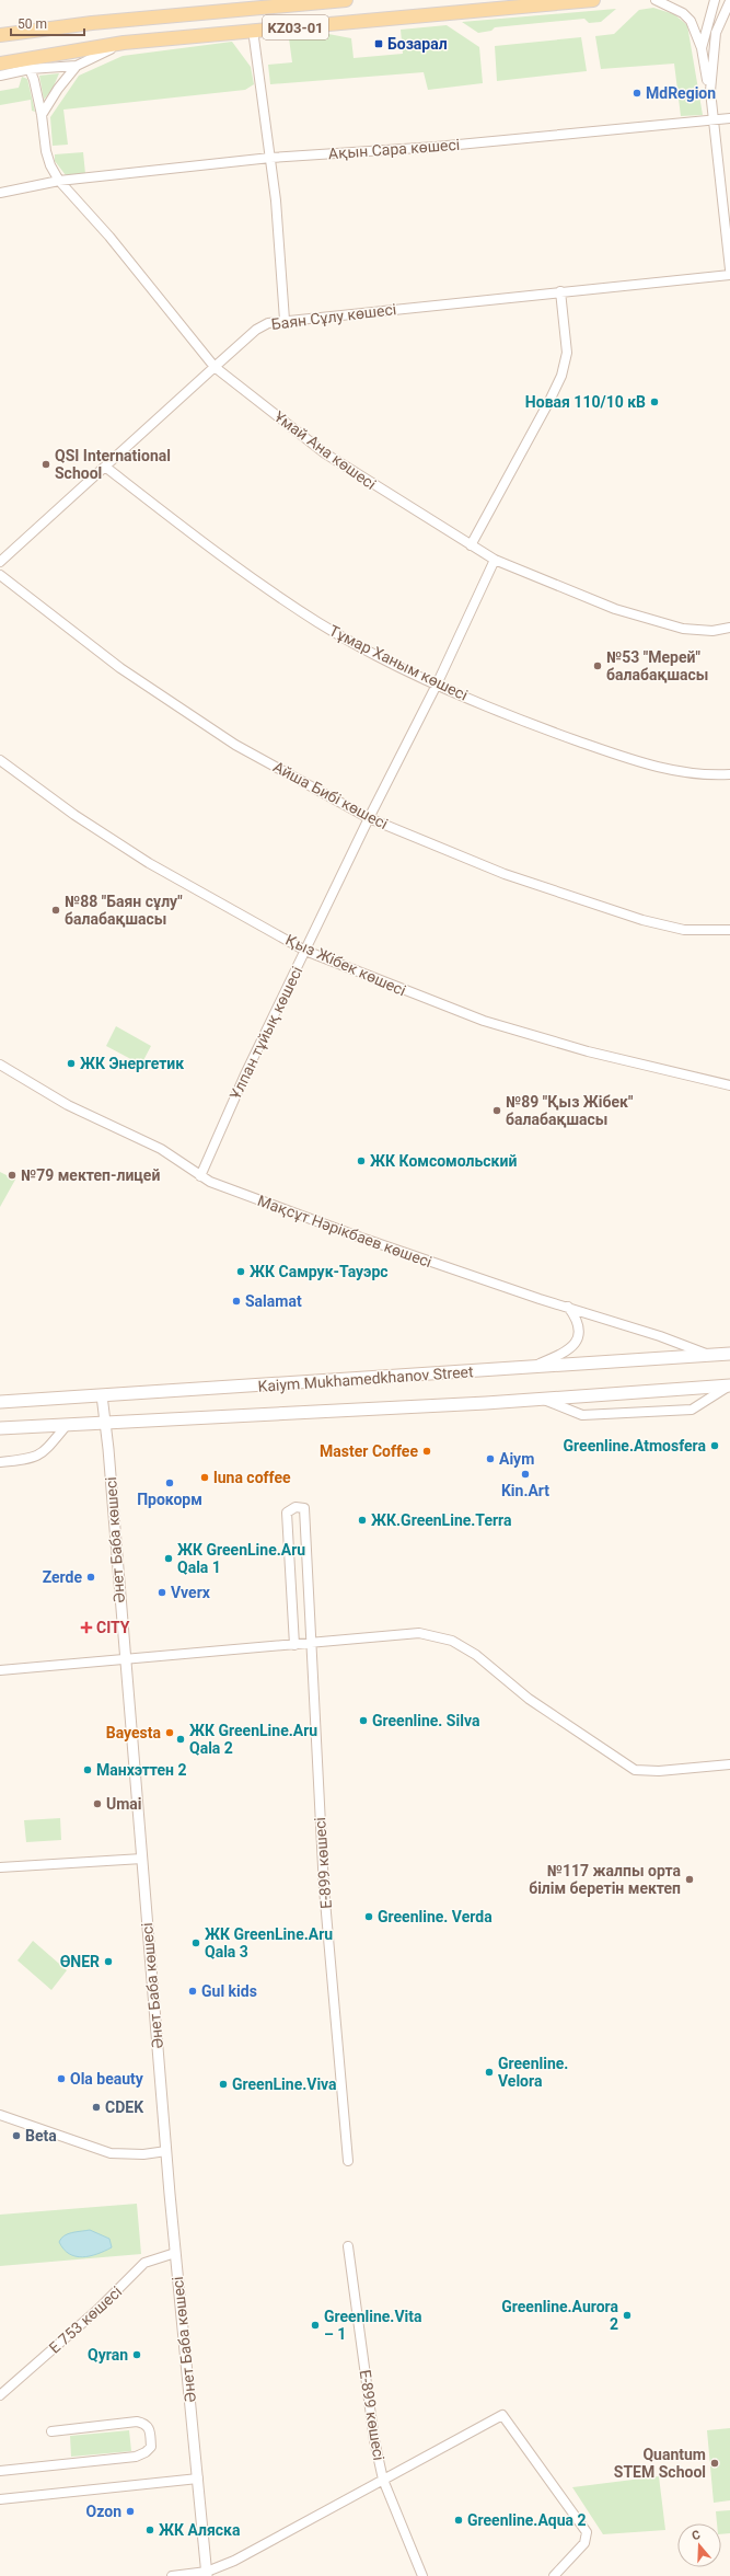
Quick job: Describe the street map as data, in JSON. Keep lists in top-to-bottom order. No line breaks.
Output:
{"streets":{"main road":["KZ03-01","Kaiym Mukhamedkhanov Street"],"street":["Ақын Сара көшесі","Баян Сұлу көшесі","Ұмай Ана көшесі","Тұмар Ханым көшесі","Айша Бибі көшесі","Қыз Жібек көшесі","Ұлпан тұйық көшесі","Мақсұт Нәрікбаев көшесі","Әнет Баба көшесі","Е-899 көшесі","Е 753 көшесі"]},"crossings":[["Ақын Сара көшесі","Ұмай Ана көшесі"],["Баян Сұлу көшесі","Ұмай Ана көшесі"],["Баян Сұлу көшесі","Тұмар Ханым көшесі"],["Ұмай Ана көшесі","Ұлпан тұйық көшесі"],["Тұмар Ханым көшесі","Ұлпан тұйық көшесі"],["Айша Бибі көшесі","Ұлпан тұйық көшесі"],["Қыз Жібек көшесі","Ұлпан тұйық көшесі"],["Ұлпан тұйық көшесі","Мақсұт Нәрікбаев көшесі"],["Мақсұт Нәрікбаев көшесі","Kaiym Mukhamedkhanov Street"],["Kaiym Mukhamedkhanov Street","Әнет Баба көшесі"],["Әнет Баба көшесі","Е 753 көшесі"]],"places":{"transit":["Бозарал"],"other":["MdRegion","Новая 110/10 кВ","QSI International School","№53 \"Мерей\" балабақшасы","№88 \"Баян сұлу\" балабақшасы","ЖК Энергетик","№89 \"Қыз Жібек\" балабақшасы","ЖК Комсомольский","№79 мектеп-лицей","ЖК Самрук-Тауэрс","Salamat","Greenline.Atmosfera","Master Coffee","Aiym","Kin.Art","luna coffee","Прокорм","ЖК.GreenLine.Terra","ЖК GreenLine.Aru Qala 1","Zerde","Vverx","Greenline. Silva","Bayesta","ЖК GreenLine.Aru Qala 2","Манхэттен 2","Umai","№117 жалпы орта білім беретін мектеп","Greenline. Verda","ЖК GreenLine.Aru Qala 3","ӨNER","Gul kids","Greenline. Velora","Ola beauty","GreenLine.Viva","CDEK","Beta","Greenline.Aurora 2","Greenline.Vita – 1","Qyran","Quantum STEM School","Ozon","Greenline.Aqua 2","ЖК Аляска"],"health":["CITY"]},"scale_bar":"50 m","north":"top"}
